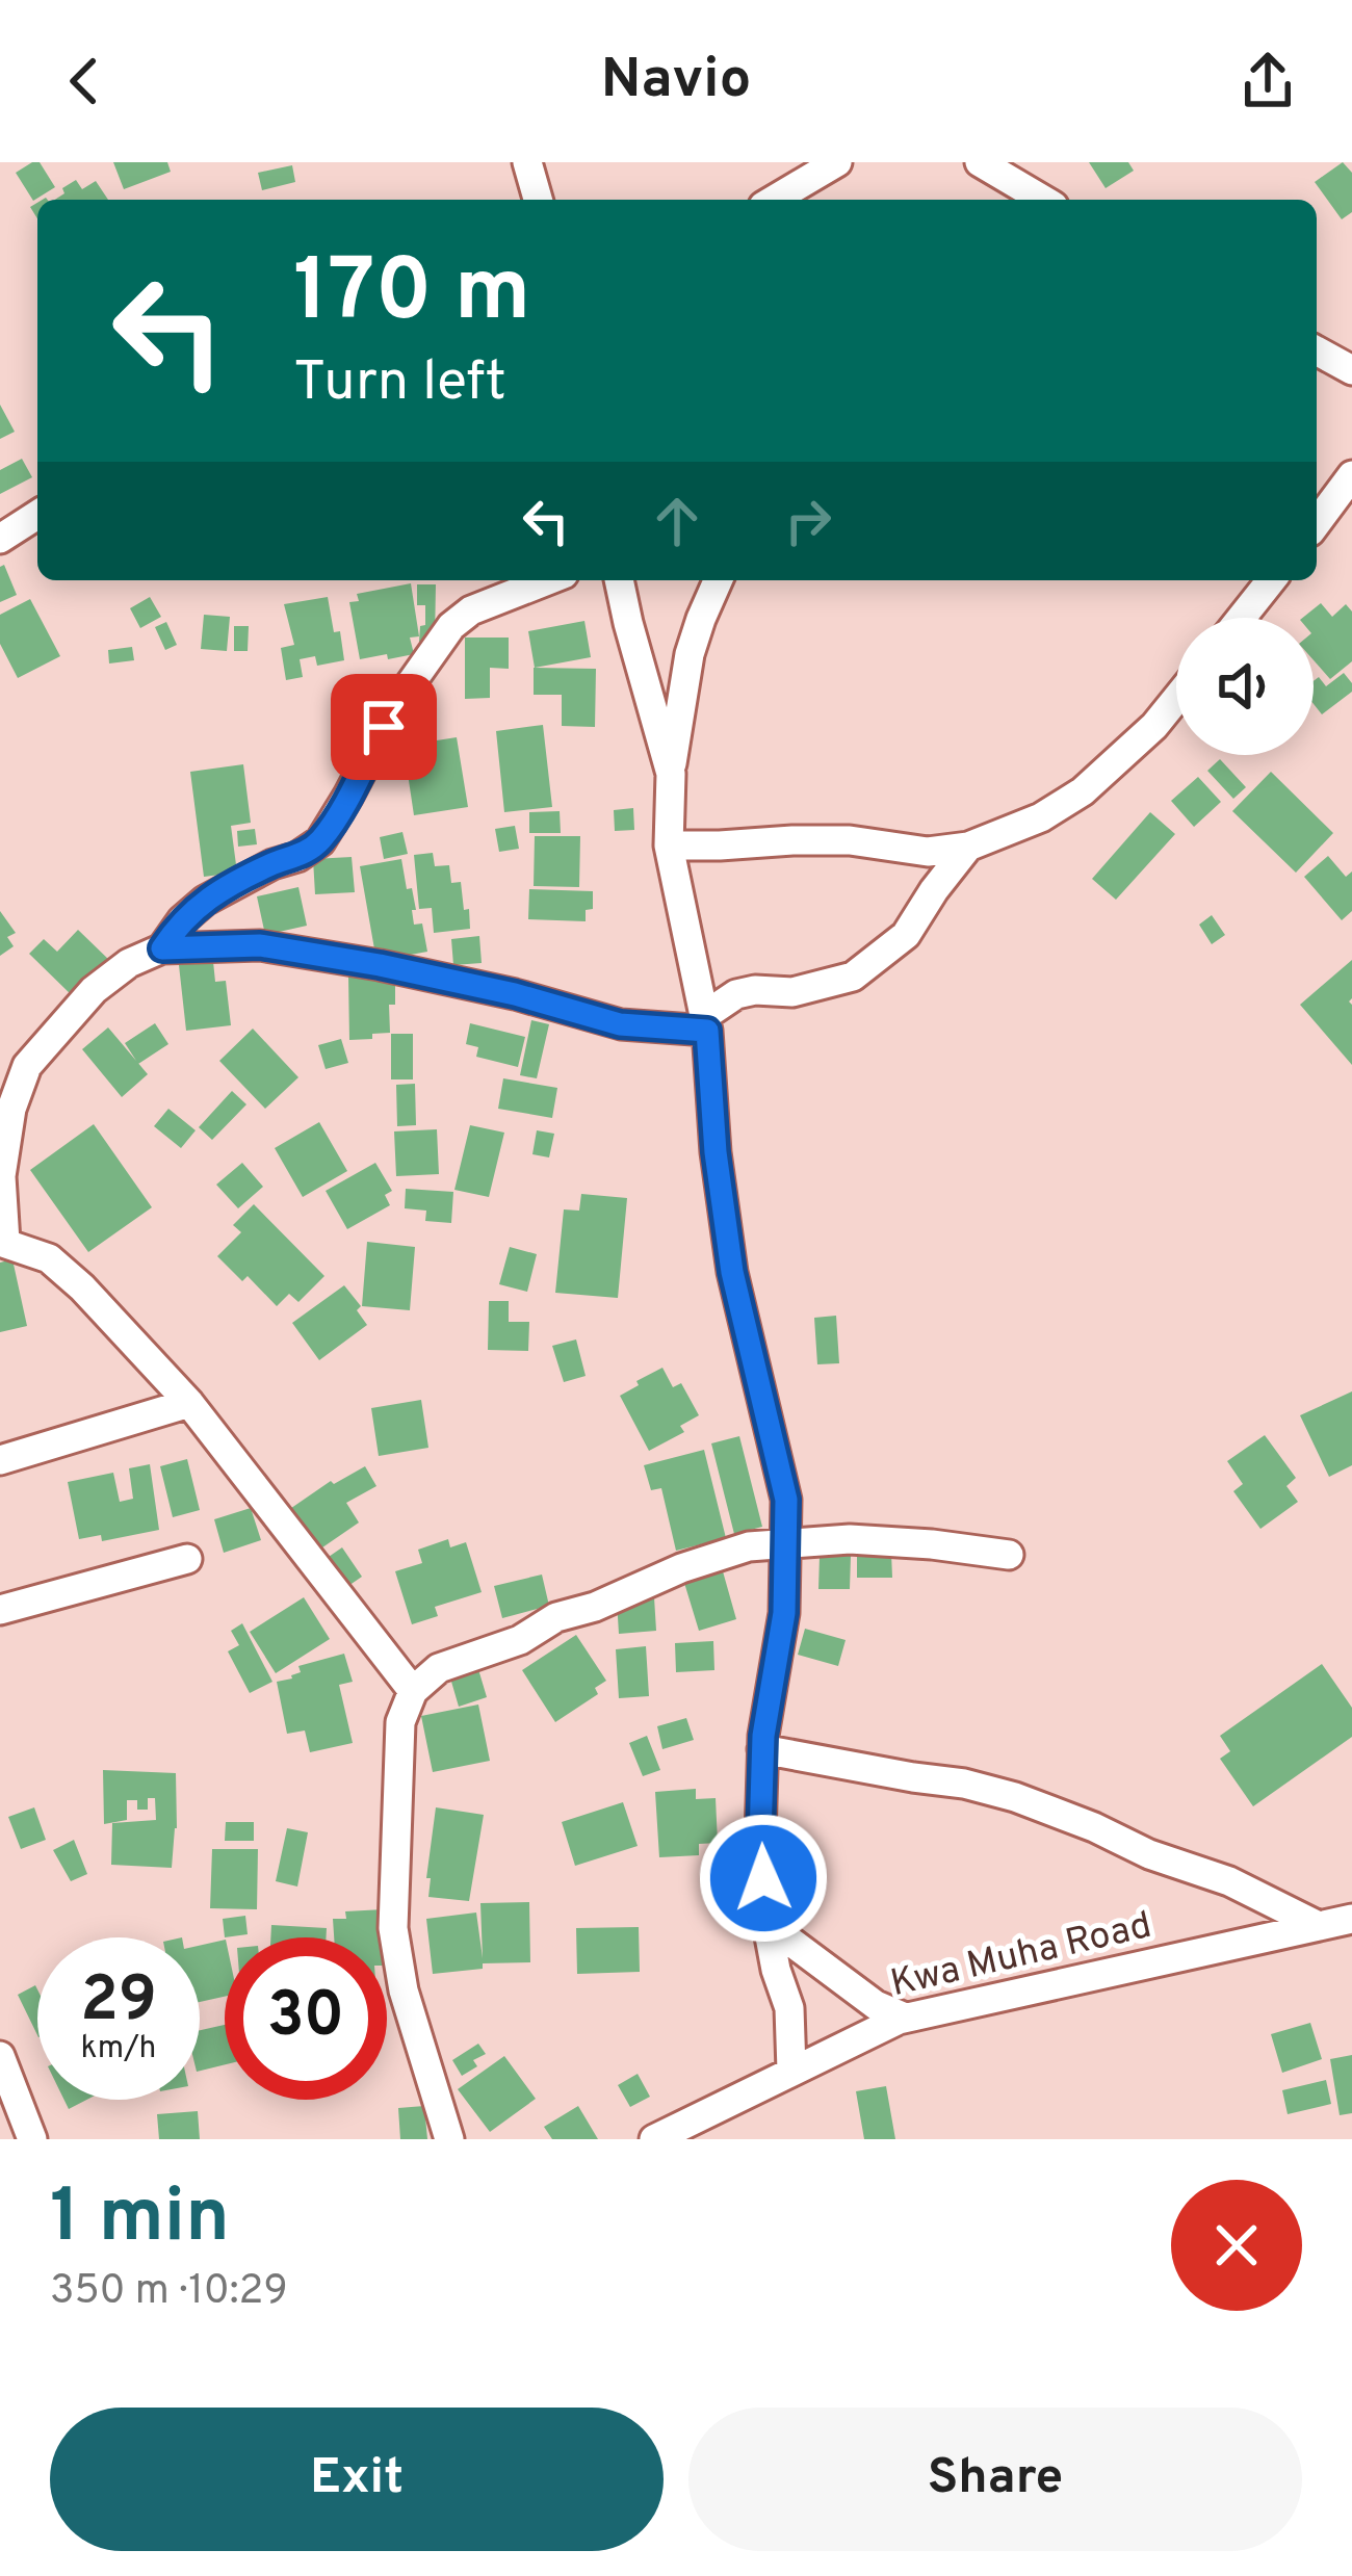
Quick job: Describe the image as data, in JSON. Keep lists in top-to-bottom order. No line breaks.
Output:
{"streets":{"street":["Kwa Muha Road"]},"page":{"header":"Navio","turn":["170 m","Turn left"],"speed":"29 km/h","limit":"30","heading":["1 min","350 m · 10:29"],"buttons":["Exit","Share"]}}
